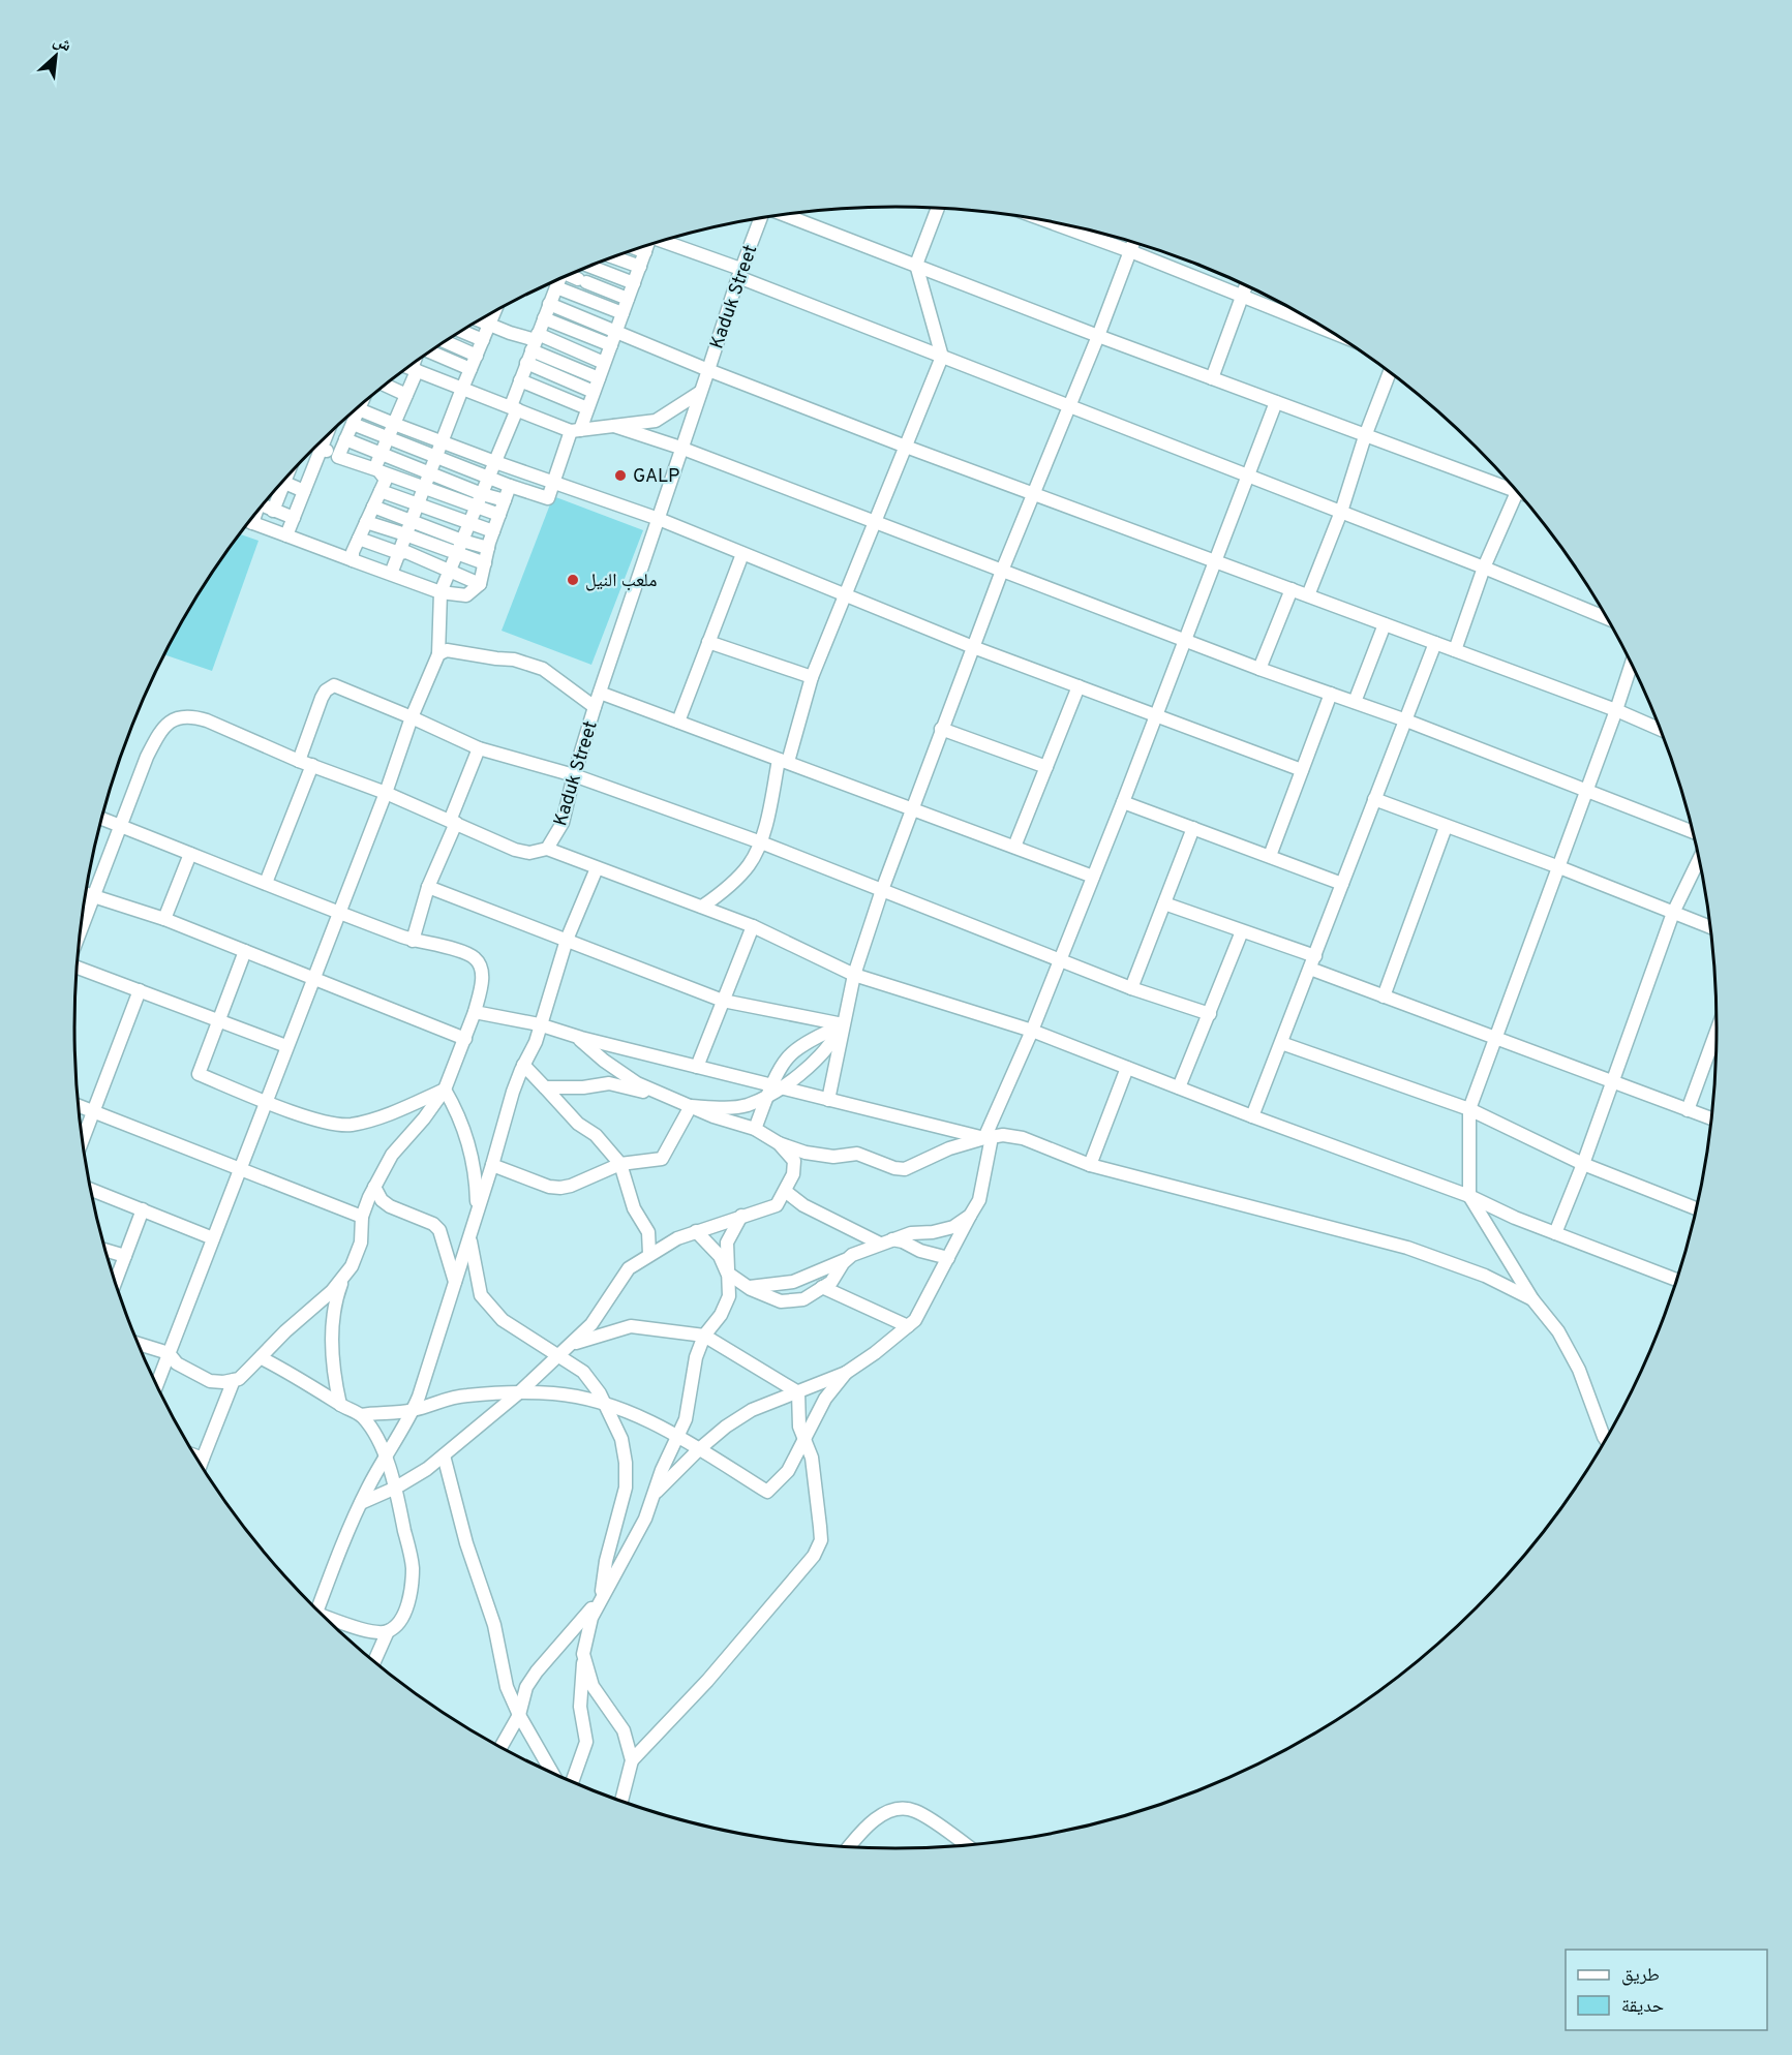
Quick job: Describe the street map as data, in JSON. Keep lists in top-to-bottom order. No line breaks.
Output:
{"streets":{"street":["Kaduk Street"]},"places":["GALP","ملعب النيل"],"legend":["طريق","حديقة"],"north":"top right"}
